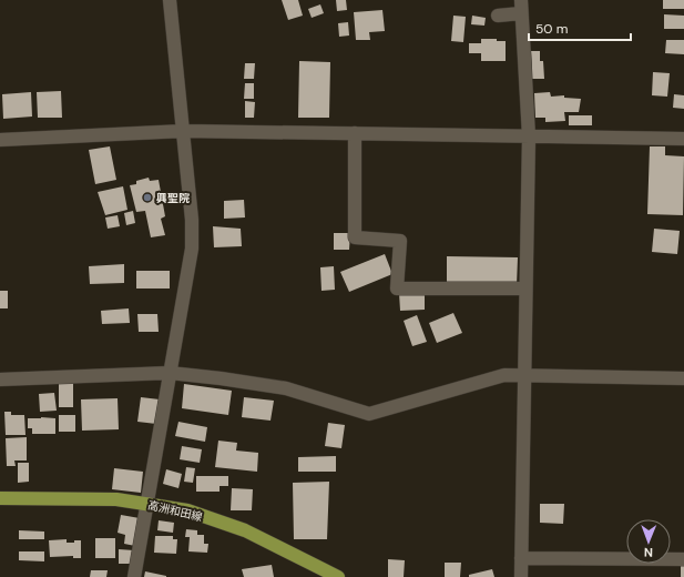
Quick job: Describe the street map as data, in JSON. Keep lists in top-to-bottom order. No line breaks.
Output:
{"streets":{"main road":["高洲和田線"]},"places":["興聖院"],"scale_bar":"50 m","north":"bottom"}
